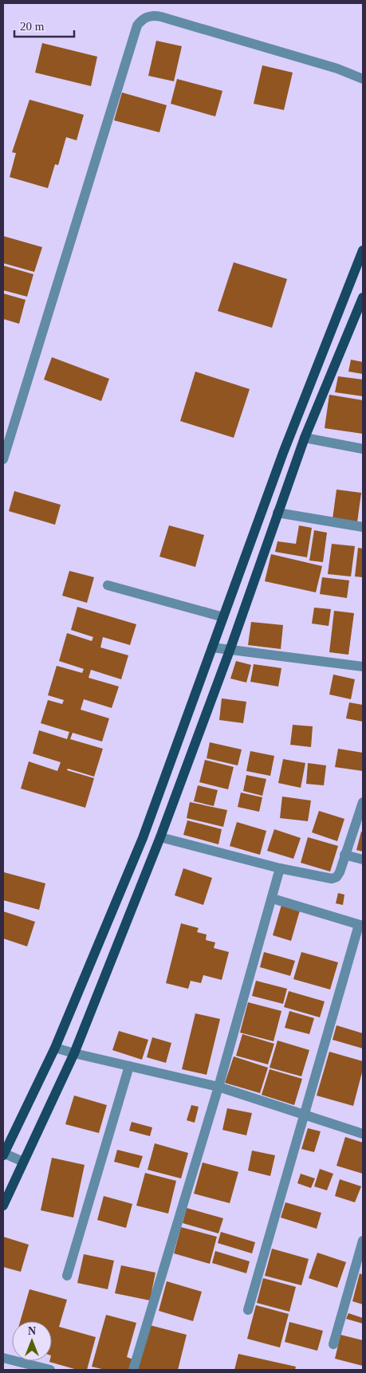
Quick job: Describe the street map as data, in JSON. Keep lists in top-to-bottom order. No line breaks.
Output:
{"scale_bar":"20 m","north":"top"}
